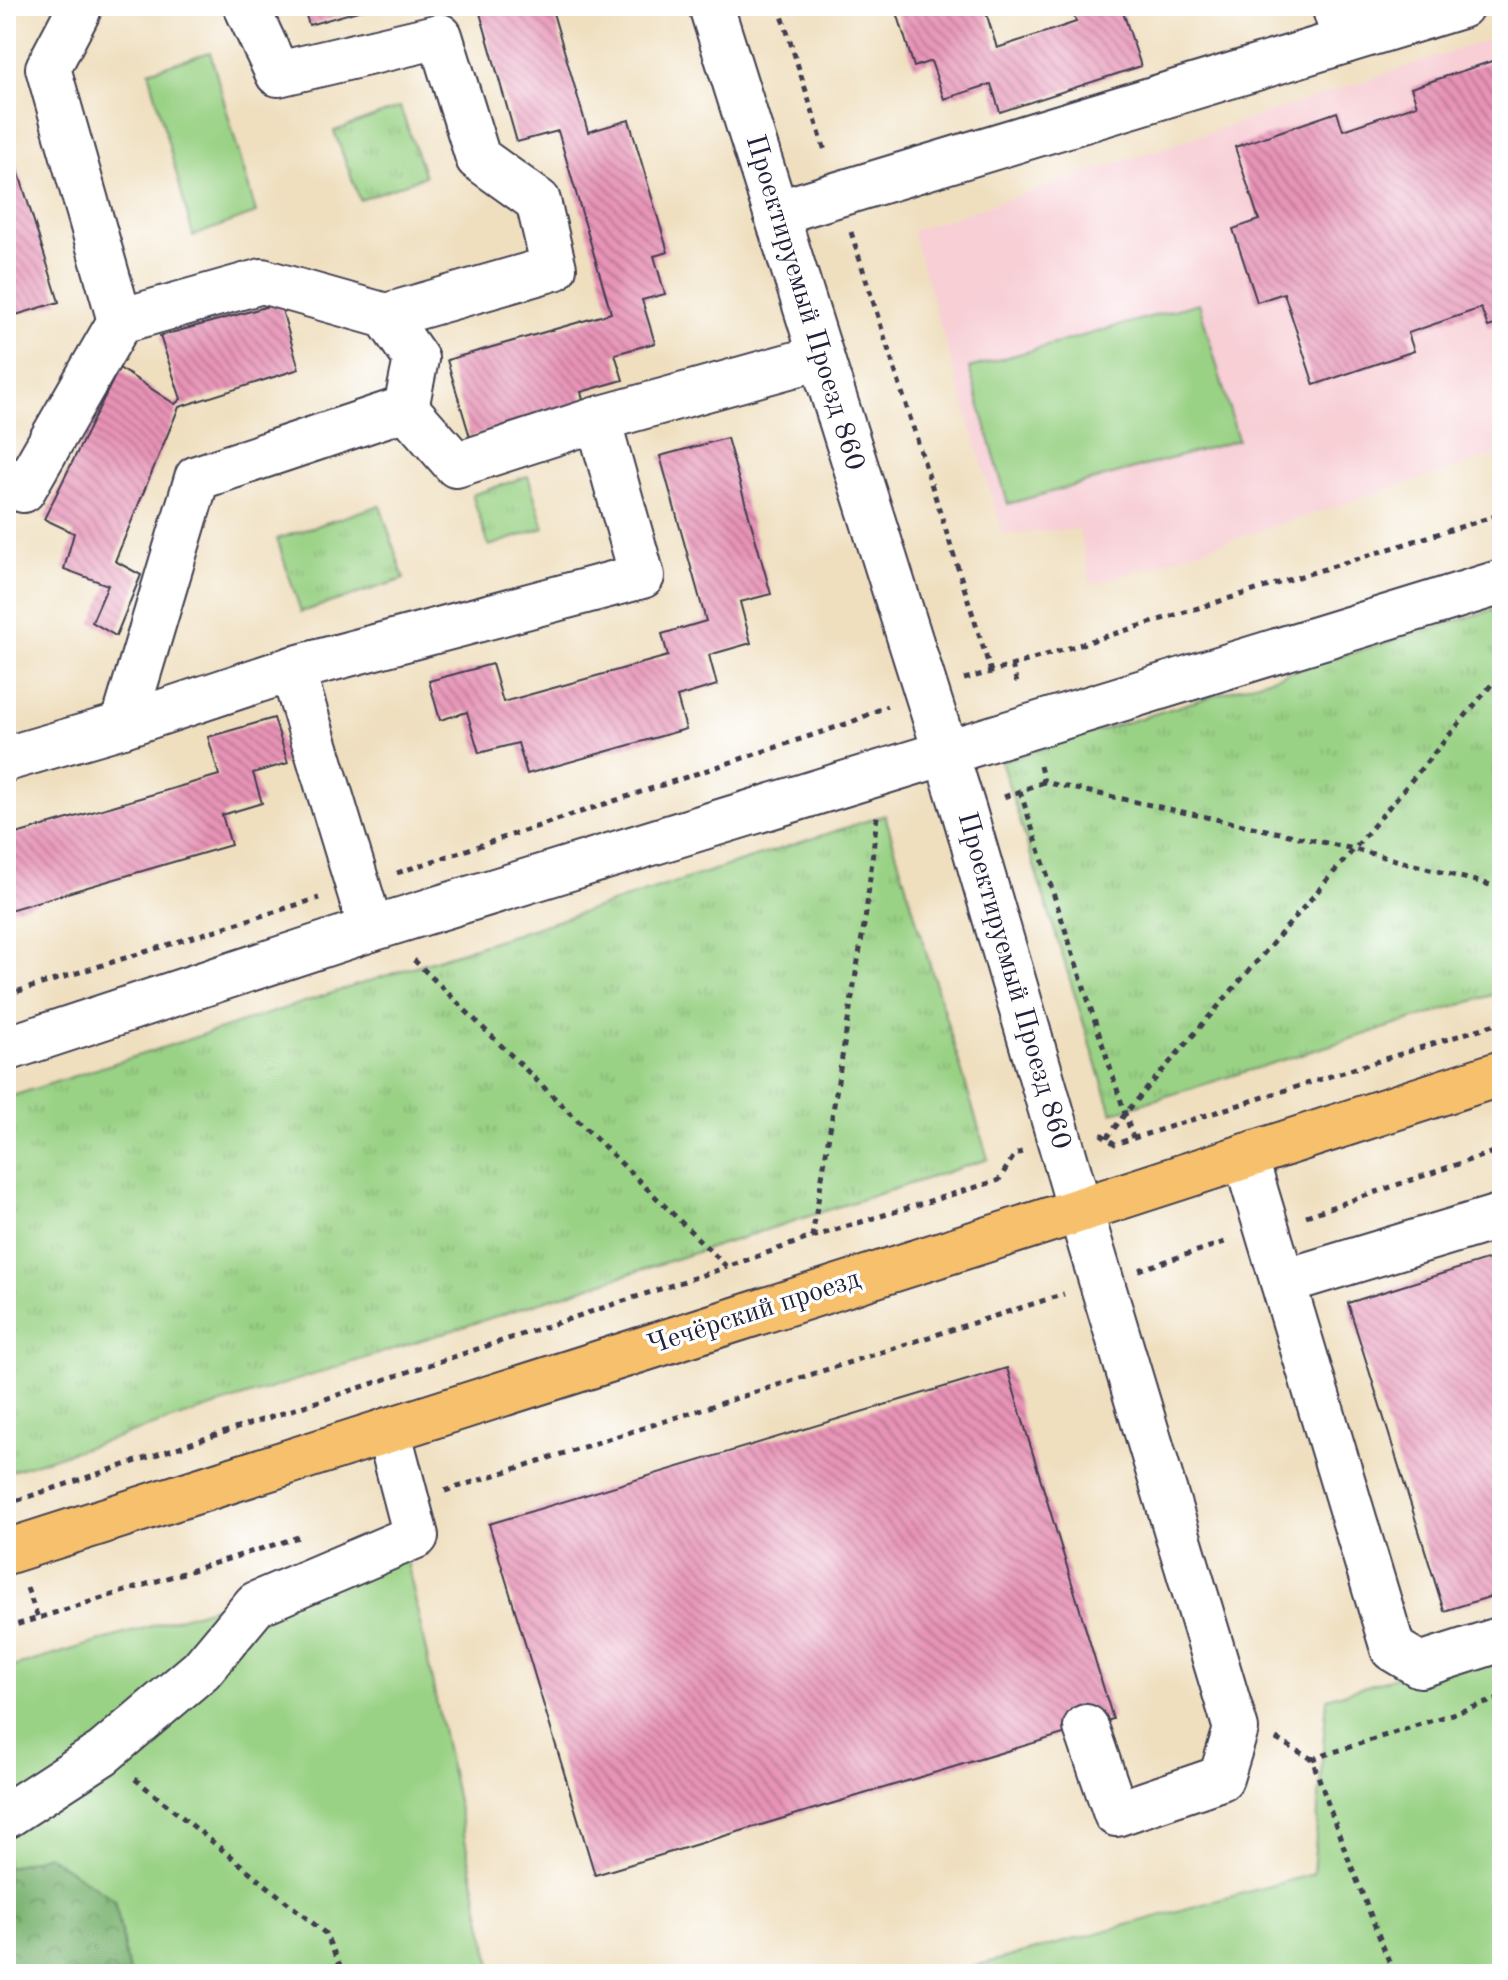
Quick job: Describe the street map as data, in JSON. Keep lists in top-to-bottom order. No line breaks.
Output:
{"streets":{"main road":["Чечёрский проезд"],"street":["Проектируемый Проезд 860"]},"crossings":[["Проектируемый Проезд 860","Чечёрский проезд"]]}
